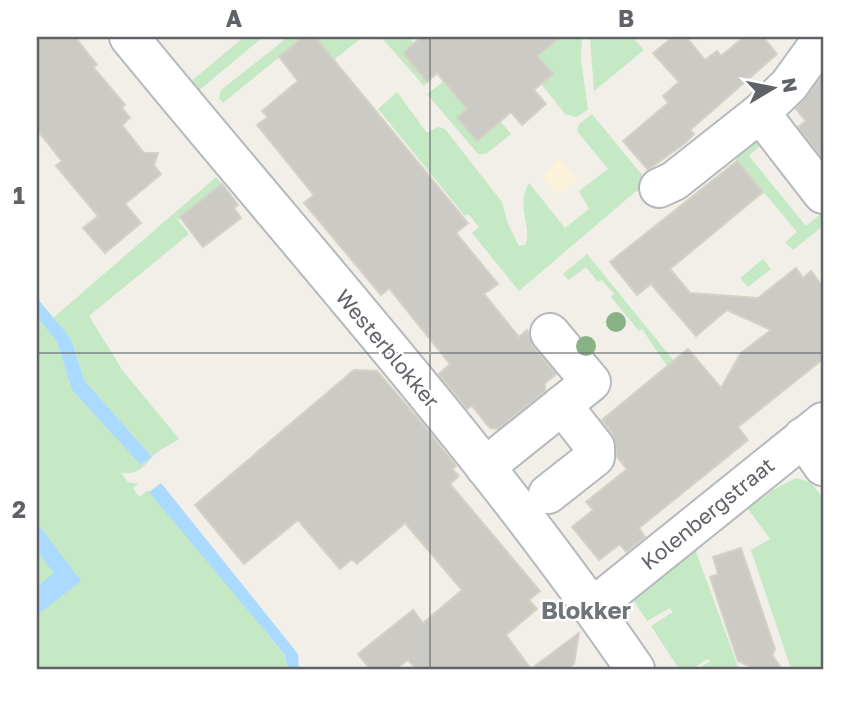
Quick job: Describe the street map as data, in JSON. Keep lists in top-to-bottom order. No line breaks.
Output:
{"streets":{"street":["Westerblokker","Kolenbergstraat"]},"crossings":[["Westerblokker","Kolenbergstraat"]],"districts":["Blokker"],"north":"right","grid":{"columns":["A","B"],"rows":["1","2"]}}
